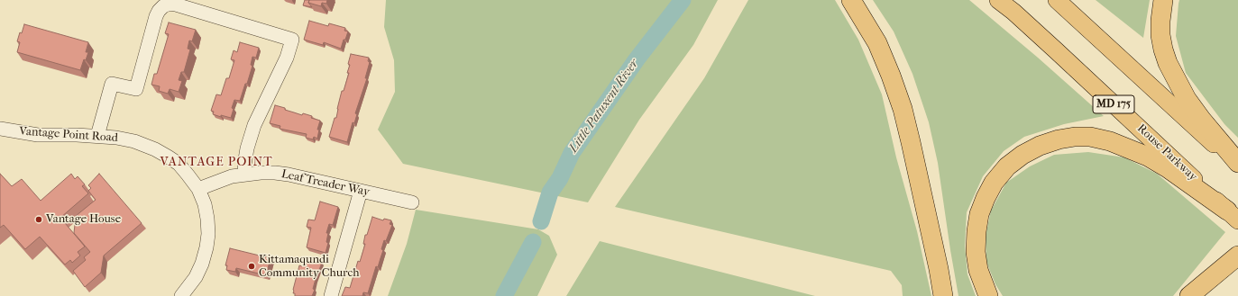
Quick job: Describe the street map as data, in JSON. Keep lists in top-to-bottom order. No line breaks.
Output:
{"streets":{"main road":["MD 175","Rouse Parkway"],"street":["Vantage Point Road","Leaf Treader Way"]},"crossings":[["Vantage Point Road","Leaf Treader Way"]],"districts":["VANTAGE POINT"],"water":["Little Patuxent River"],"places":["Vantage House","Kittamaqundi Community Church"]}
